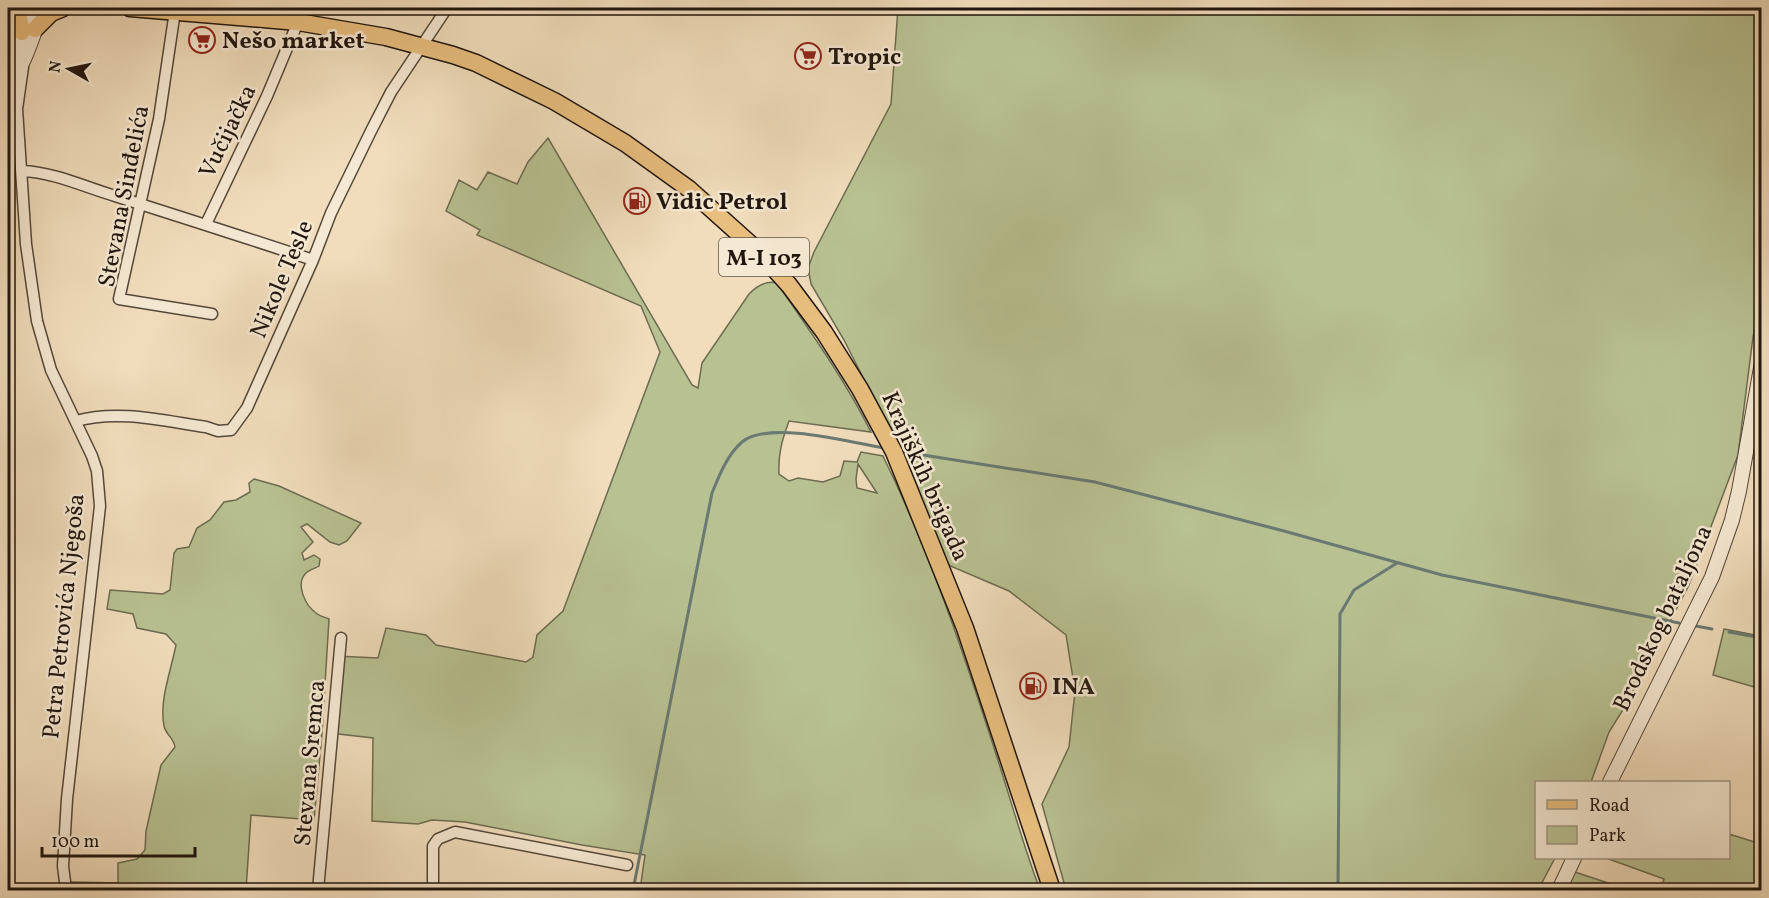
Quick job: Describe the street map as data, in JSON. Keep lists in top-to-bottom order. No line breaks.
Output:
{"streets":{"main road":["M-I 103","Krajiških brigada"],"street":["Vučijačka","Stevana Sinđelića","Nikole Tesle","Petra Petrovića Njegoša","Brodskog bataljona","Stevana Sremca"]},"crossings":[["Vučijačka","Krajiških brigada"],["Stevana Sinđelića","Krajiških brigada"],["Nikole Tesle","Krajiških brigada"],["Nikole Tesle","Petra Petrovića Njegoša"]],"places":{"supermarket":["Nešo market","Tropic"],"fuel station":["Vidic Petrol","INA"]},"legend":["Road","Park"],"scale_bar":"100 m","north":"left"}
